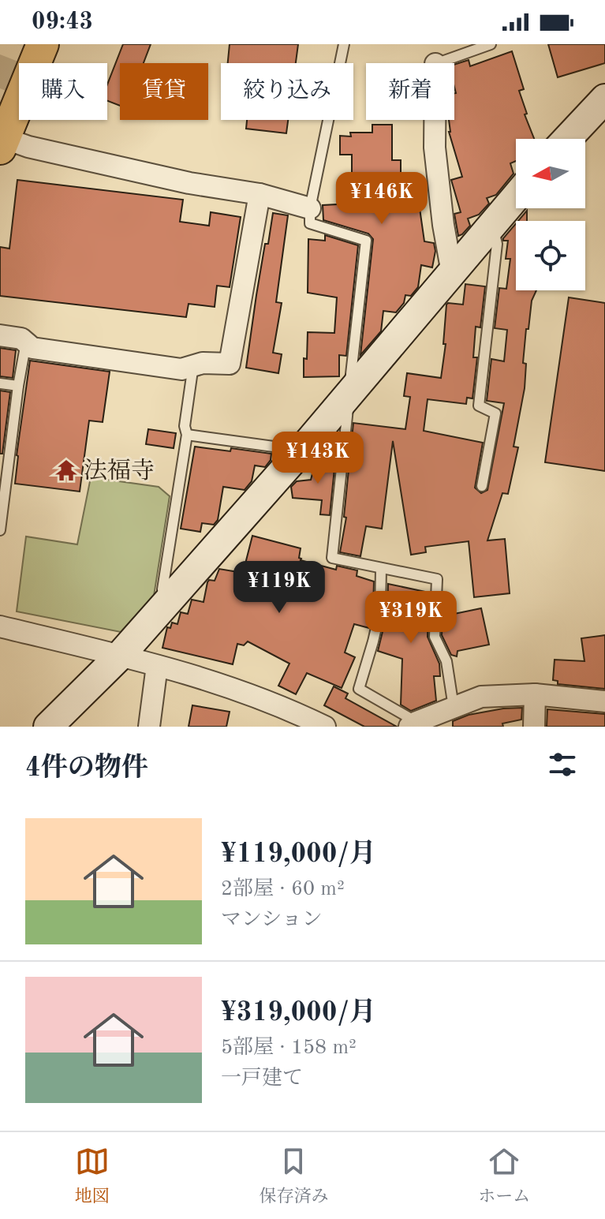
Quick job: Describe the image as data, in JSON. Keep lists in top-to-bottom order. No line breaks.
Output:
{"places":{"temple":["法福寺"]},"north":"left","page":{"status":"09:43","chip":["購入","賃貸","絞り込み","新着"],"price":["¥146K","¥143K","¥119K","¥319K"],"heading":"4件の物件","list":[{"name":"¥119,000/月","note":"2部屋 · 60 m² · マンション"},{"name":"¥319,000/月","note":"5部屋 · 158 m² · 一戸建て"}],"tabs":["地図","保存済み","ホーム"]}}
